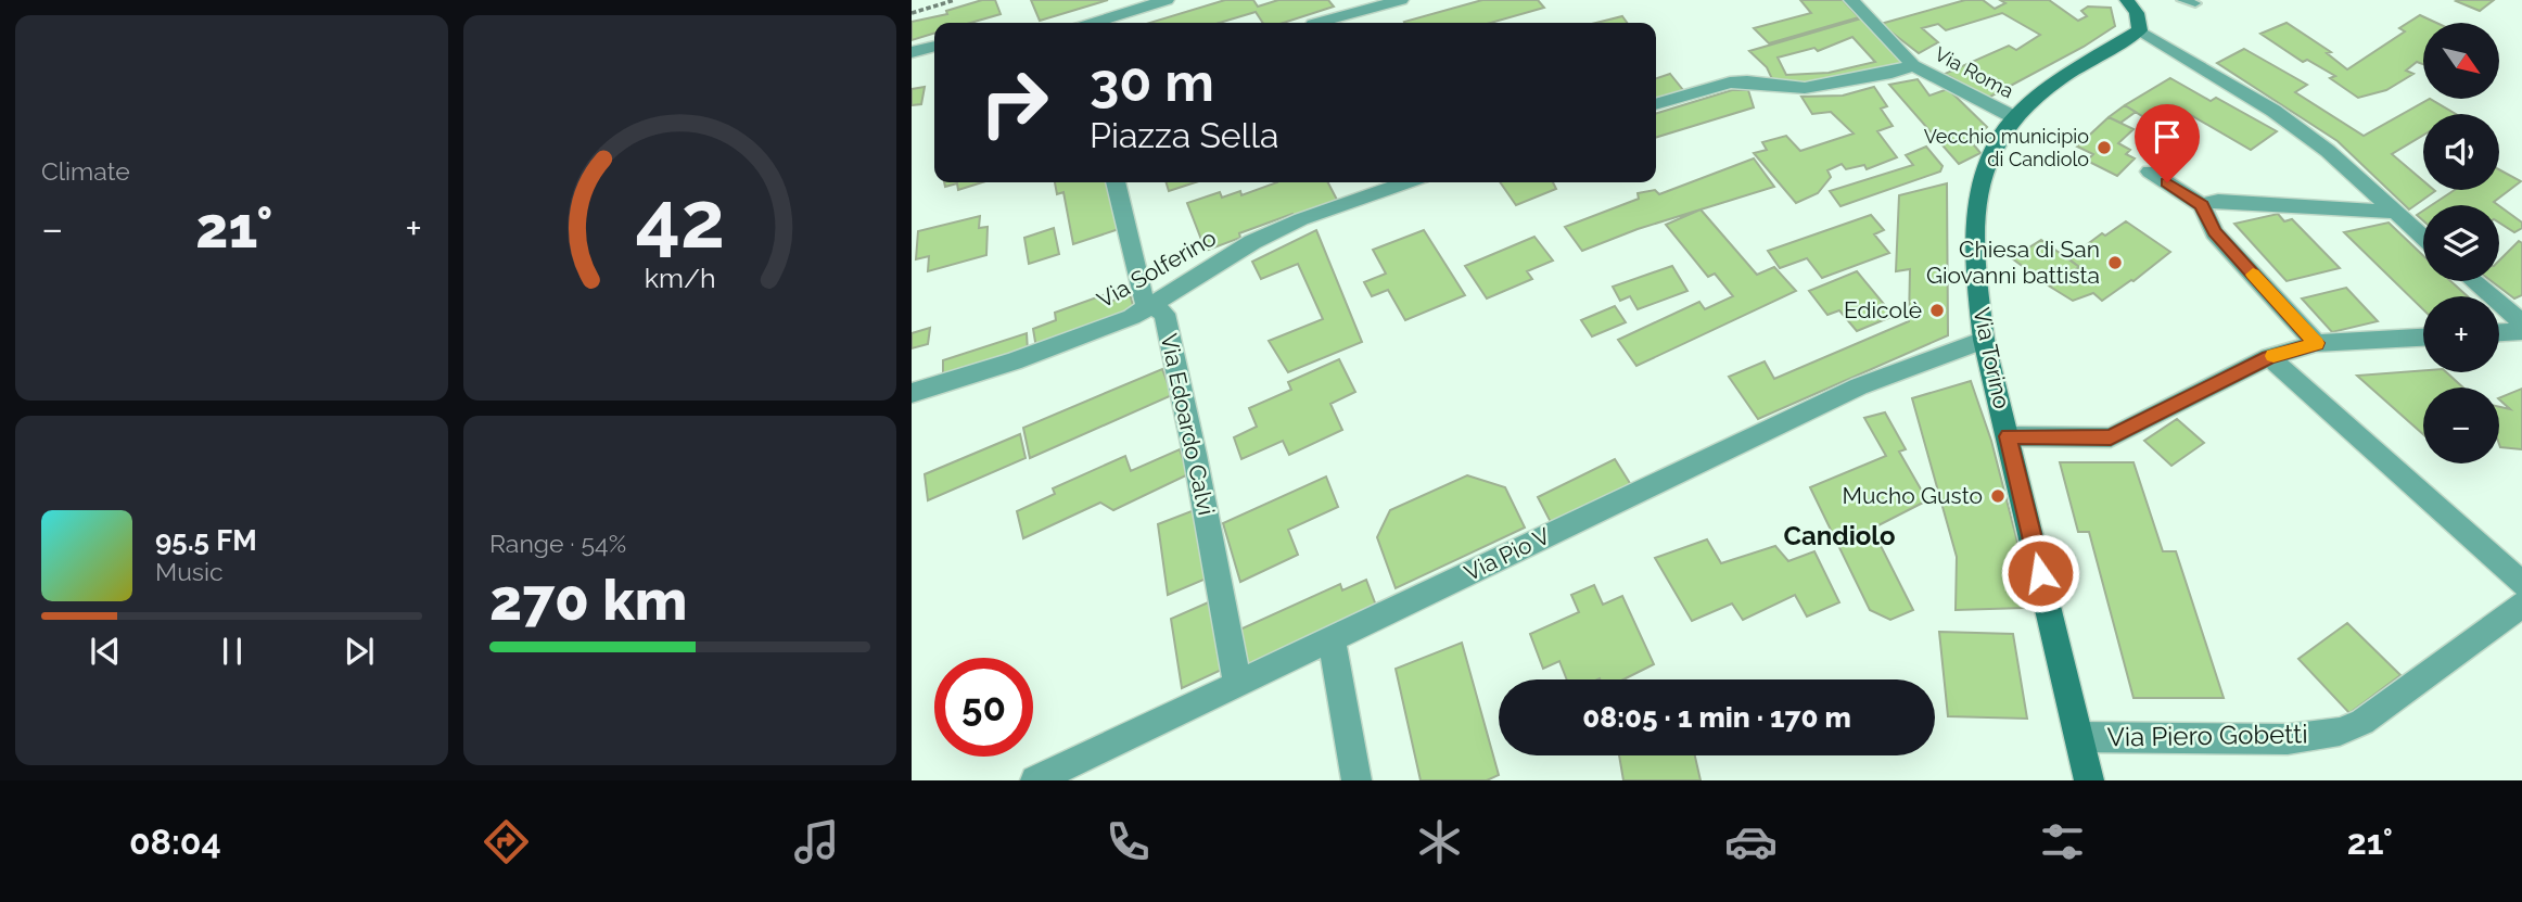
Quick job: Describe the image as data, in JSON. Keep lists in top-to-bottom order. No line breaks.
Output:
{"streets":{"main road":["Via Torino"],"street":["Via Roma","Via Solferino","Via Edoardo Calvi","Via Pio V","Via Piero Gobetti"]},"crossings":[["Via Roma","Via Torino"],["Via Solferino","Via Edoardo Calvi"],["Via Torino","Via Pio V"],["Via Torino","Via Piero Gobetti"],["Via Edoardo Calvi","Via Pio V"]],"districts":["Candiolo"],"places":["Vecchio municipio di Candiolo","Chiesa di San Giovanni battista","Edicolè","Mucho Gusto"],"north":"bottom right","page":{"tile":["Climate",["Range · 54%","270 km"]],"map_buttons":["+","−"],"turn":["30 m","Piazza Sella"],"heat":["−","21°","+"],"song":["95.5 FM","Music"],"limit":"50","trip":"08:05 · 1 min · 170 m","tabs":["08:04","21°"],"gauge":["42","km/h"]}}
